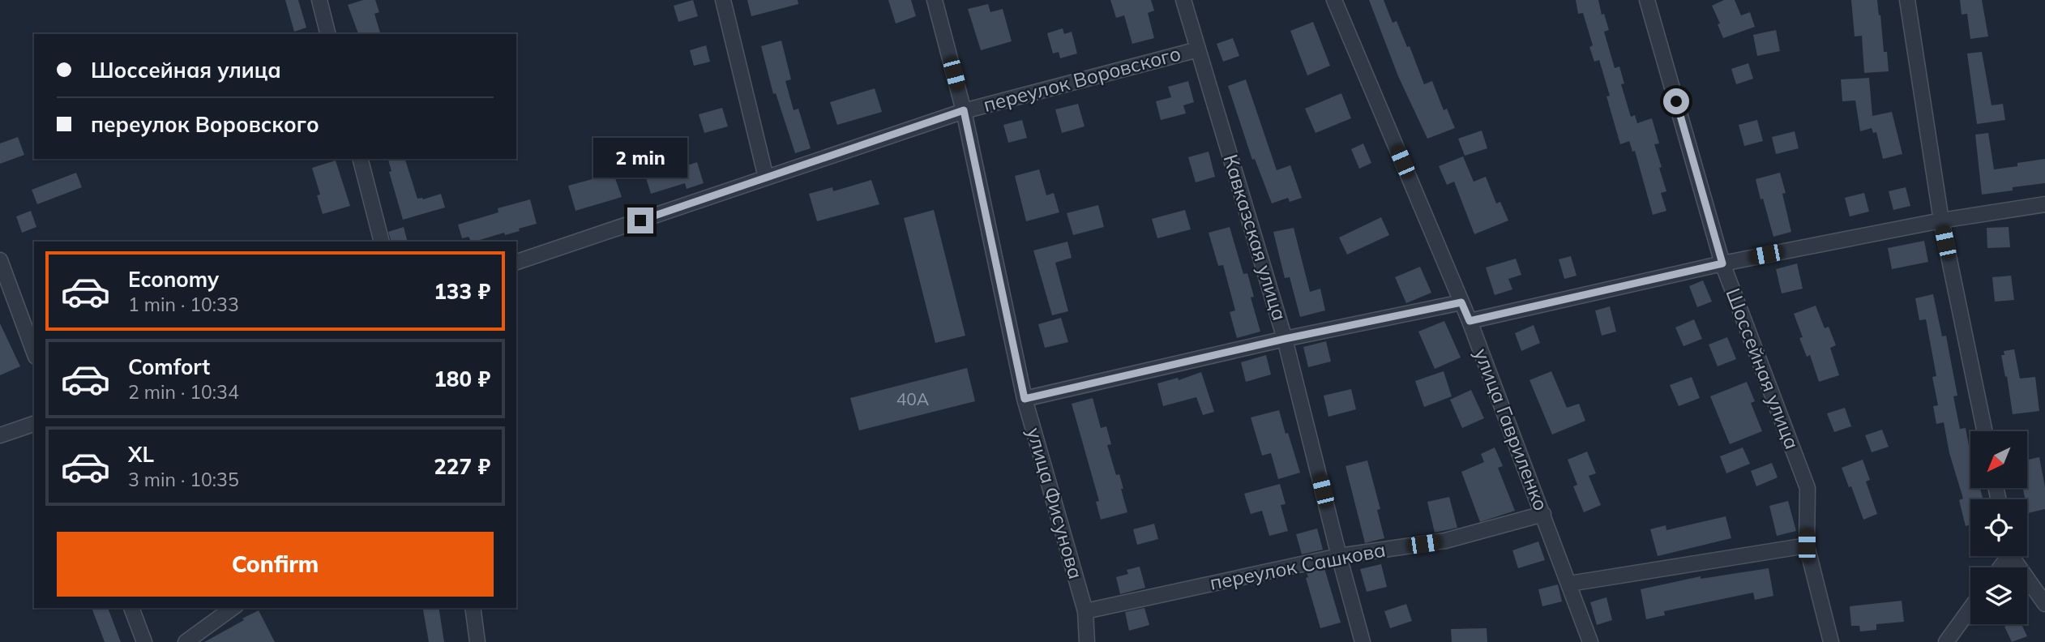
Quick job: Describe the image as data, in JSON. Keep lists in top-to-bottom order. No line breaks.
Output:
{"streets":{"street":["переулок Воровского","Кавказская улица","Шоссейная улица","улица Гавриленко","улица Фисунова","переулок Сашкова"]},"crossings":[["переулок Воровского","Кавказская улица"],["переулок Воровского","улица Фисунова"],["Кавказская улица","переулок Сашкова"],["улица Гавриленко","переулок Сашкова"],["улица Фисунова","переулок Сашкова"]],"house_numbers":["40А"],"north":"bottom left","page":{"banner":["Шоссейная улица","переулок Воровского"],"bubble":"2 min","list":[{"name":"Economy","note":"1 min · 10:33","value":"133 ₽"},{"name":"Comfort","note":"2 min · 10:34","value":"180 ₽"},{"name":"XL","note":"3 min · 10:35","value":"227 ₽"}],"buttons":"Confirm"}}
